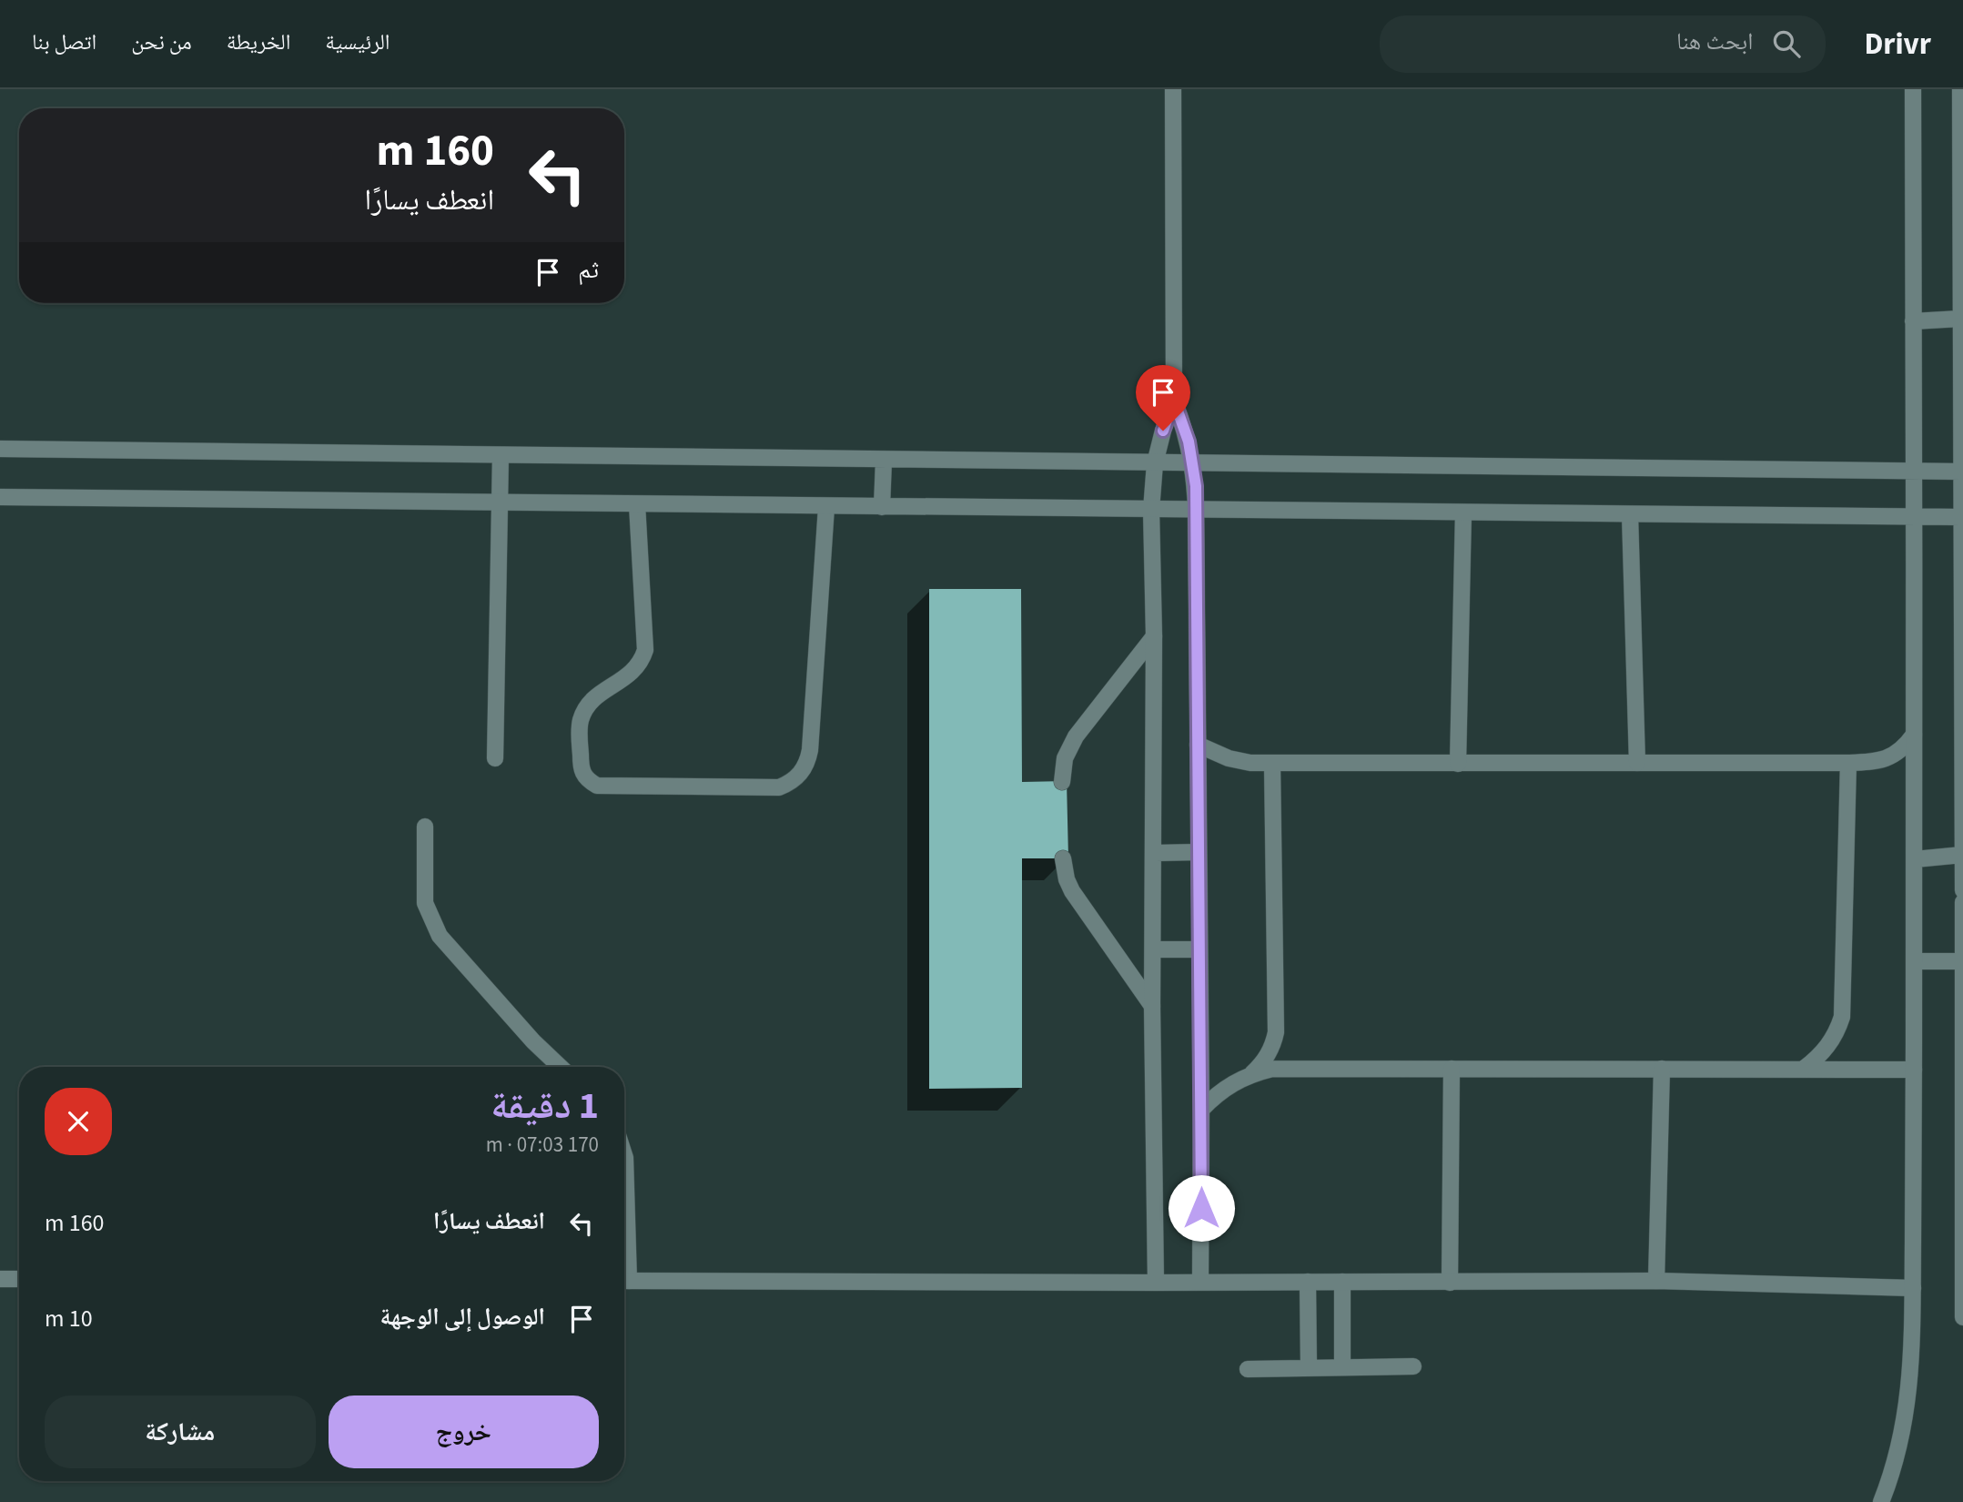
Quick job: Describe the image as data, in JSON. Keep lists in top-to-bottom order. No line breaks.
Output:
{"page":{"header":"Drivr","search":"ابحث هنا","nav":["الرئيسية","الخريطة","من نحن","اتصل بنا"],"turn":["160 m","انعطف يسارًا"],"then":"ثم","heading":["1 دقيقة","170 m · 07:03"],"list":[{"name":"انعطف يسارًا","value":"160 m"},{"name":"الوصول إلى الوجهة","value":"10 m"}],"buttons":["خروج","مشاركة"]}}
